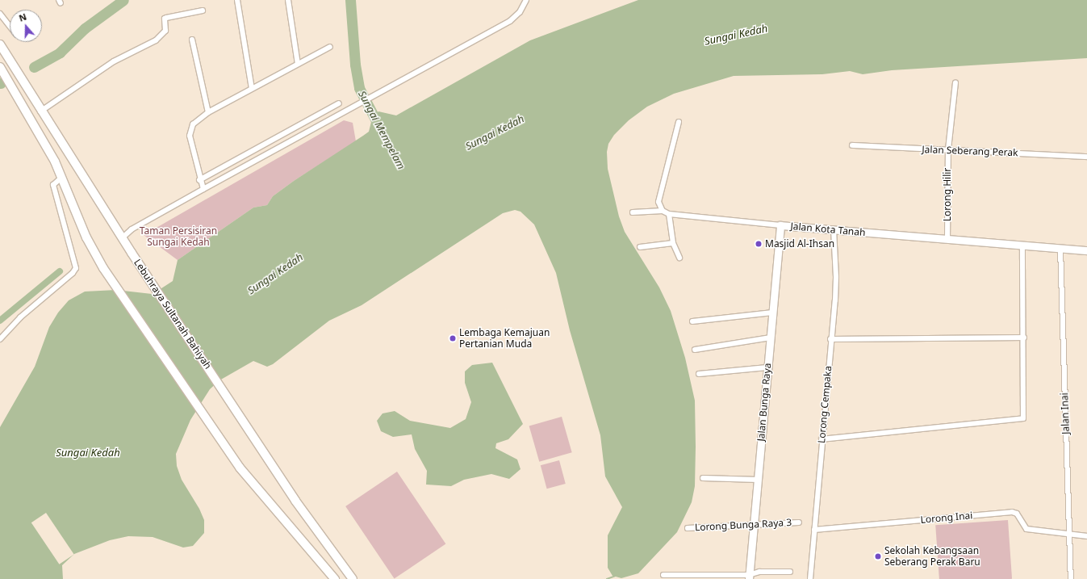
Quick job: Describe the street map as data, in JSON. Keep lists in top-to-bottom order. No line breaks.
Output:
{"streets":{"main road":["Lebuhraya Sultanah Bahiyah"],"street":["Jalan Seberang Perak","Lorong Hilir","Jalan Kota Tanah","Jalan Bunga Raya","Lorong Cempaka","Jalan Inai","Lorong Inai","Lorong Bunga Raya 3"]},"crossings":[["Jalan Seberang Perak","Lorong Hilir"],["Lorong Hilir","Jalan Kota Tanah"],["Jalan Kota Tanah","Jalan Bunga Raya"],["Jalan Kota Tanah","Lorong Cempaka"],["Jalan Kota Tanah","Jalan Inai"],["Jalan Bunga Raya","Lorong Bunga Raya 3"],["Lorong Cempaka","Lorong Inai"],["Jalan Inai","Lorong Inai"]],"water":["Sungai Kedah","Sungai Mempelam"],"parks":["Taman Persisiran Sungai Kedah"],"places":["Masjid Al-Ihsan","Lembaga Kemajuan Pertanian Muda","Sekolah Kebangsaan Seberang Perak Baru"],"north":"top"}
